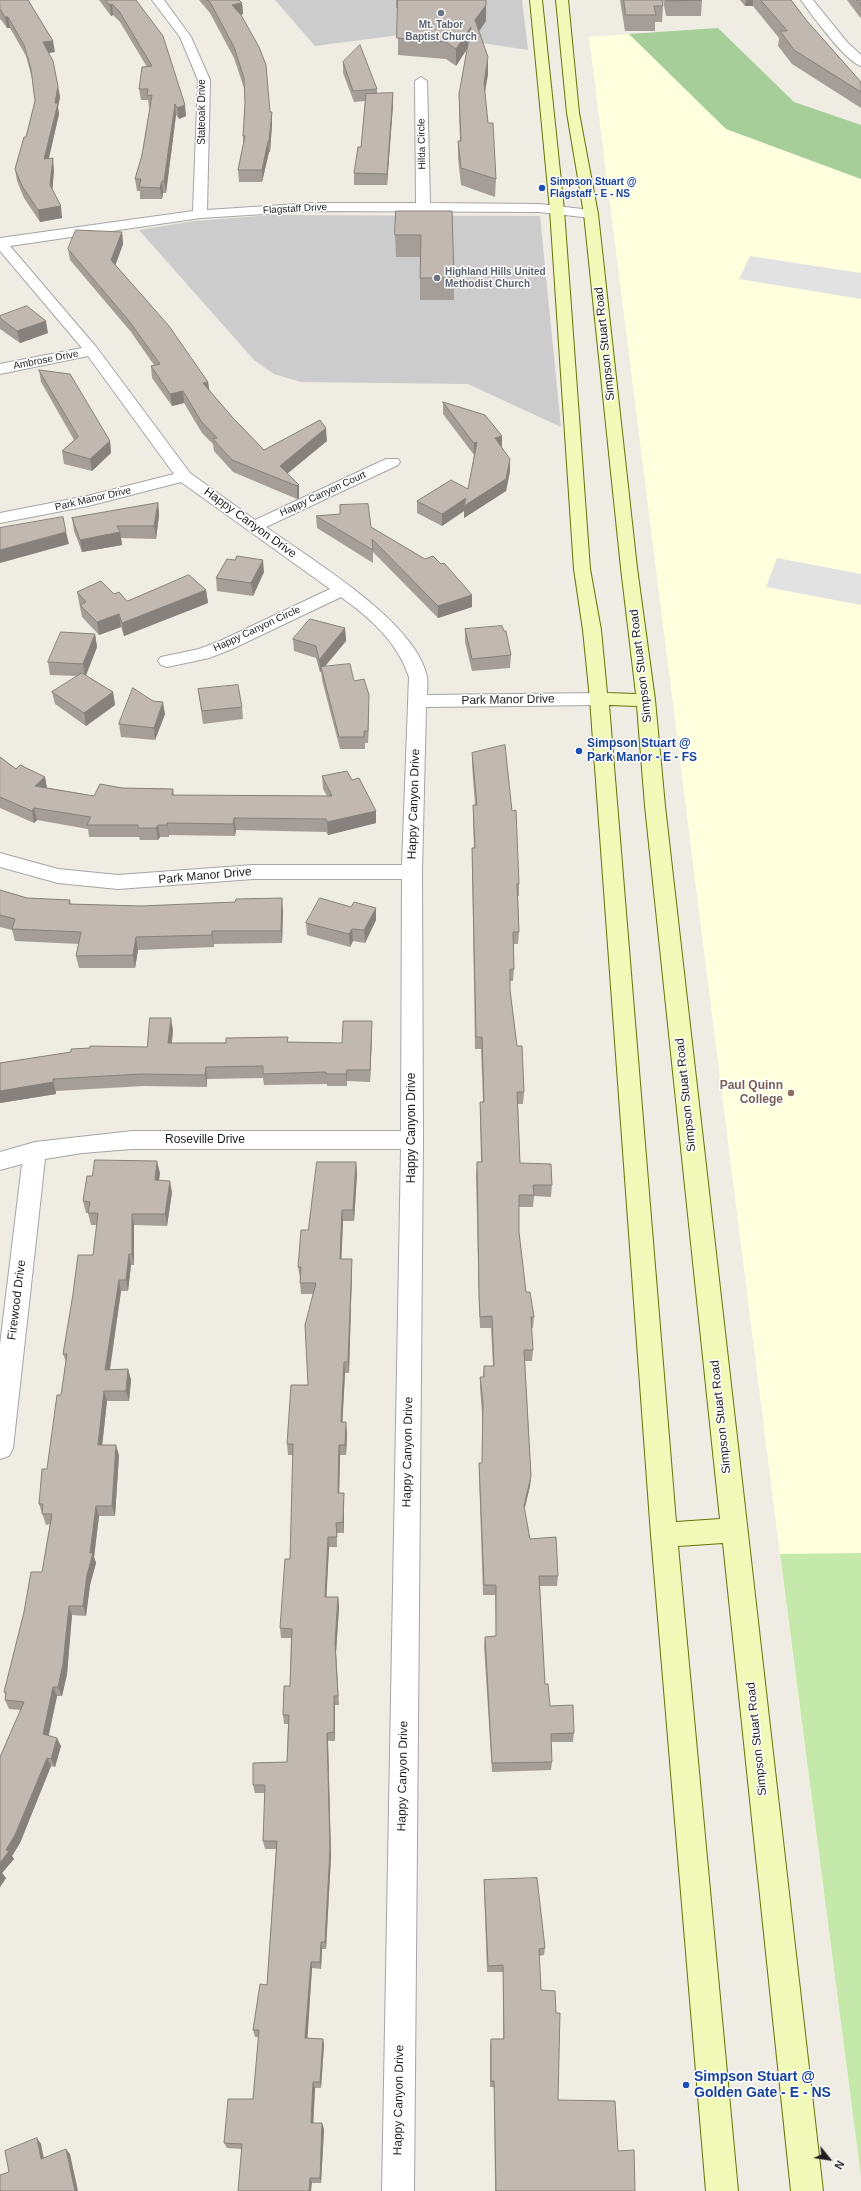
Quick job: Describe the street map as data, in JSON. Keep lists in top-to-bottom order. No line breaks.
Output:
{"streets":{"main road":["Simpson Stuart Road"],"street":["Stateoak Drive","Hilda Circle","Flagstaff Drive","Ambrose Drive","Happy Canyon Court","Park Manor Drive","Happy Canyon Drive","Happy Canyon Circle","Roseville Drive","Firewood Drive"]},"crossings":[["Stateoak Drive","Flagstaff Drive"],["Hilda Circle","Flagstaff Drive"],["Flagstaff Drive","Simpson Stuart Road"],["Flagstaff Drive","Happy Canyon Drive"],["Ambrose Drive","Happy Canyon Drive"],["Happy Canyon Court","Happy Canyon Drive"],["Park Manor Drive","Happy Canyon Drive"],["Happy Canyon Drive","Happy Canyon Circle"],["Happy Canyon Drive","Roseville Drive"],["Roseville Drive","Firewood Drive"]],"places":["Mt. Tabor Baptist Church","Simpson Stuart @ Flagstaff - E - NS","Highland Hills United Methodist Church","Simpson Stuart @ Park Manor - E - FS","Paul Quinn College","Simpson Stuart @ Golden Gate - E - NS"],"north":"bottom right"}
